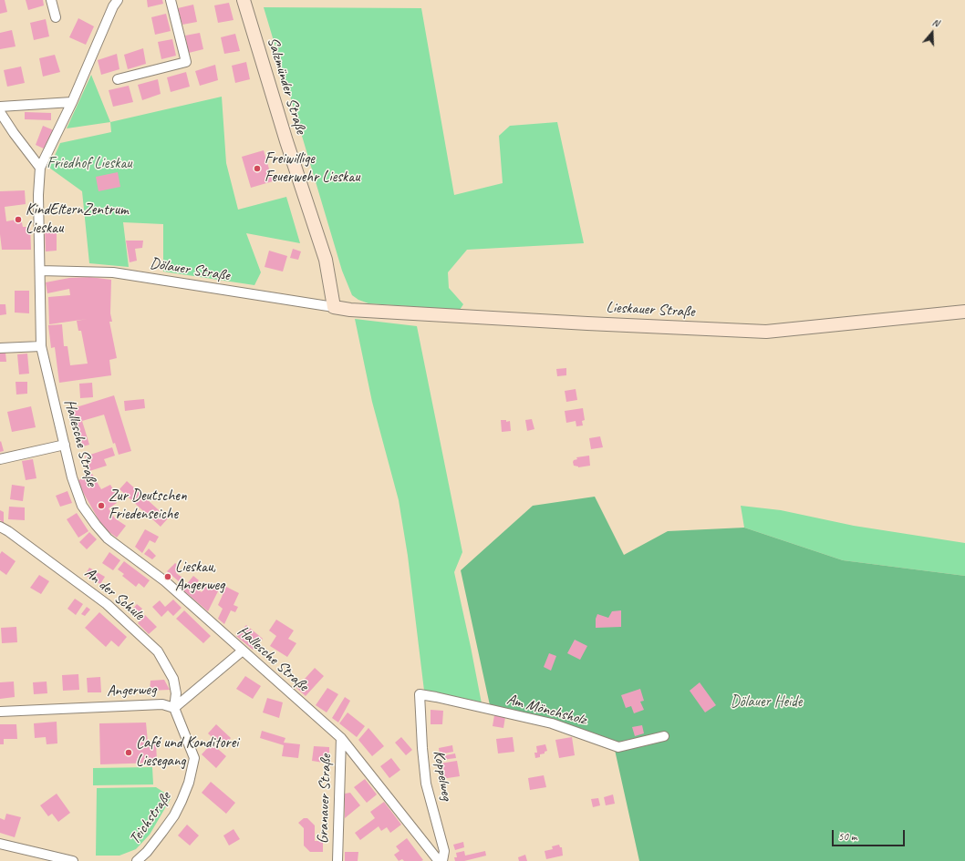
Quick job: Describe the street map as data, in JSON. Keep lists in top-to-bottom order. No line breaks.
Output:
{"streets":{"street":["Salzmünder Straße","Dölauer Straße","Lieskauer Straße","Hallesche Straße","An der Schule","Angerweg","Am Mönchsholz","Koppelweg","Granauer Straße","Teichstraße"]},"crossings":[["Salzmünder Straße","Dölauer Straße"],["Salzmünder Straße","Lieskauer Straße"],["Dölauer Straße","Lieskauer Straße"],["Dölauer Straße","Hallesche Straße"],["Hallesche Straße","Angerweg"],["Hallesche Straße","Granauer Straße"],["An der Schule","Angerweg"],["An der Schule","Teichstraße"],["Angerweg","Teichstraße"],["Am Mönchsholz","Koppelweg"]],"parks":["Friedhof Lieskau","Dölauer Heide"],"places":["Freiwillige Feuerwehr Lieskau","KindElternZentrum Lieskau","Zur Deutschen Friedenseiche","Lieskau, Angerweg","Café und Konditorei Liesegang"],"scale_bar":"50 m","north":"top"}
